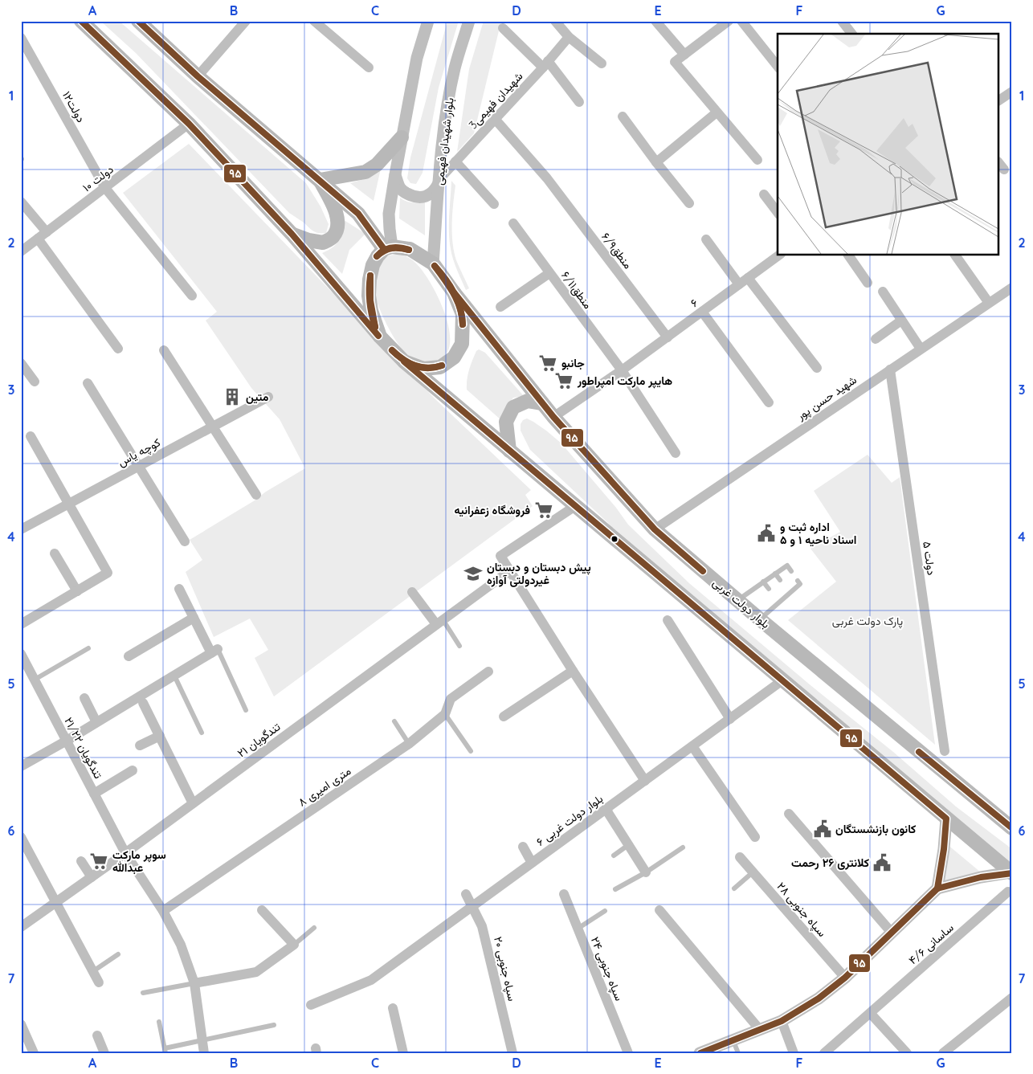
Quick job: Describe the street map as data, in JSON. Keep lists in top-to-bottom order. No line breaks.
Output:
{"streets":{"main road":["بلوار دولت غربی"],"street":["3شهیدان فهیمی","۱۲دولت","بلوار شهیدان فهیمی","۱۰ دولت","منطق۶/۹","منطق۶/۱۱","۶","شهید حسن پور","کوچه یاس","۵ دولت","۲۱ تندگویان","۲۱/۲۲ تندگویان","۸ متری امیری","بلوار دولت غربی ۶","۲۸ سپاه جنوبی","۴/۶ ساسانی","۲۰ سپاه جنوبی","۲۴ سپاه جنوبی"]},"crossings":[["3شهیدان فهیمی","بلوار شهیدان فهیمی"],["3شهیدان فهیمی","منطق۶/۹"],["۱۲دولت","۱۰ دولت"],["بلوار شهیدان فهیمی","بلوار دولت غربی"],["منطق۶/۹","۶"],["منطق۶/۱۱","۶"],["۶","بلوار دولت غربی"],["شهید حسن پور","۵ دولت"],["شهید حسن پور","بلوار دولت غربی"],["۲۱ تندگویان","۲۱/۲۲ تندگویان"],["۲۱/۲۲ تندگویان","۸ متری امیری"],["بلوار دولت غربی ۶","۲۰ سپاه جنوبی"]],"parks":["پارک دولت غربی"],"places":{"supermarket":["جانبو","هایپر مارکت امپراطور","فروشگاه زعفرانیه","سوپر مارکت عبدالله"],"building":["متین"],"public building":["اداره ثبت و اسناد ناحیه ۱ و ۵","کانون بازنشستگان","کلانتری ۲۶ رحمت"],"school or university":["پیش دبستان و دبستان غیردولتی آوازه"]},"lines":["transit line ۹۵"],"grid":{"columns":["A","B","C","D","E","F","G"],"rows":["1","2","3","4","5","6","7"]}}
